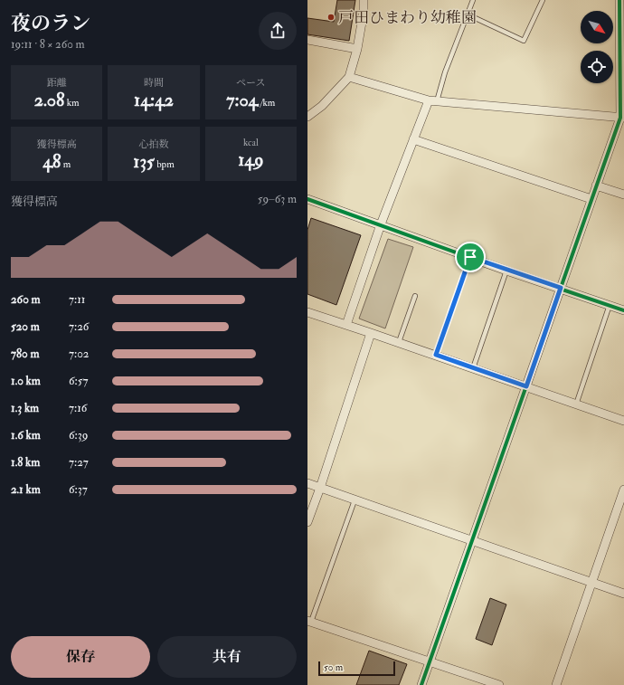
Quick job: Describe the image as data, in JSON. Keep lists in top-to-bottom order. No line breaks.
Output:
{"places":["戸田ひまわり幼稚園"],"scale_bar":"50 m","north":"bottom right","page":{"heading":["夜のラン","19:11 · 8 × 260 m"],"stats":[["距離","2.08 km"],["時間","14:42"],["ペース","7:04 /km"],["獲得標高","48 m"],["心拍数","135 bpm"],["kcal","149"]],"chart":["獲得標高","59–63 m"],"list":[{"name":"260 m","note":"7:11"},{"name":"520 m","note":"7:26"},{"name":"780 m","note":"7:02"},{"name":"1.0 km","note":"6:57"},{"name":"1.3 km","note":"7:16"},{"name":"1.6 km","note":"6:39"},{"name":"1.8 km","note":"7:27"},{"name":"2.1 km","note":"6:37"}],"buttons":["保存","共有"],"scale":"50 m"}}
